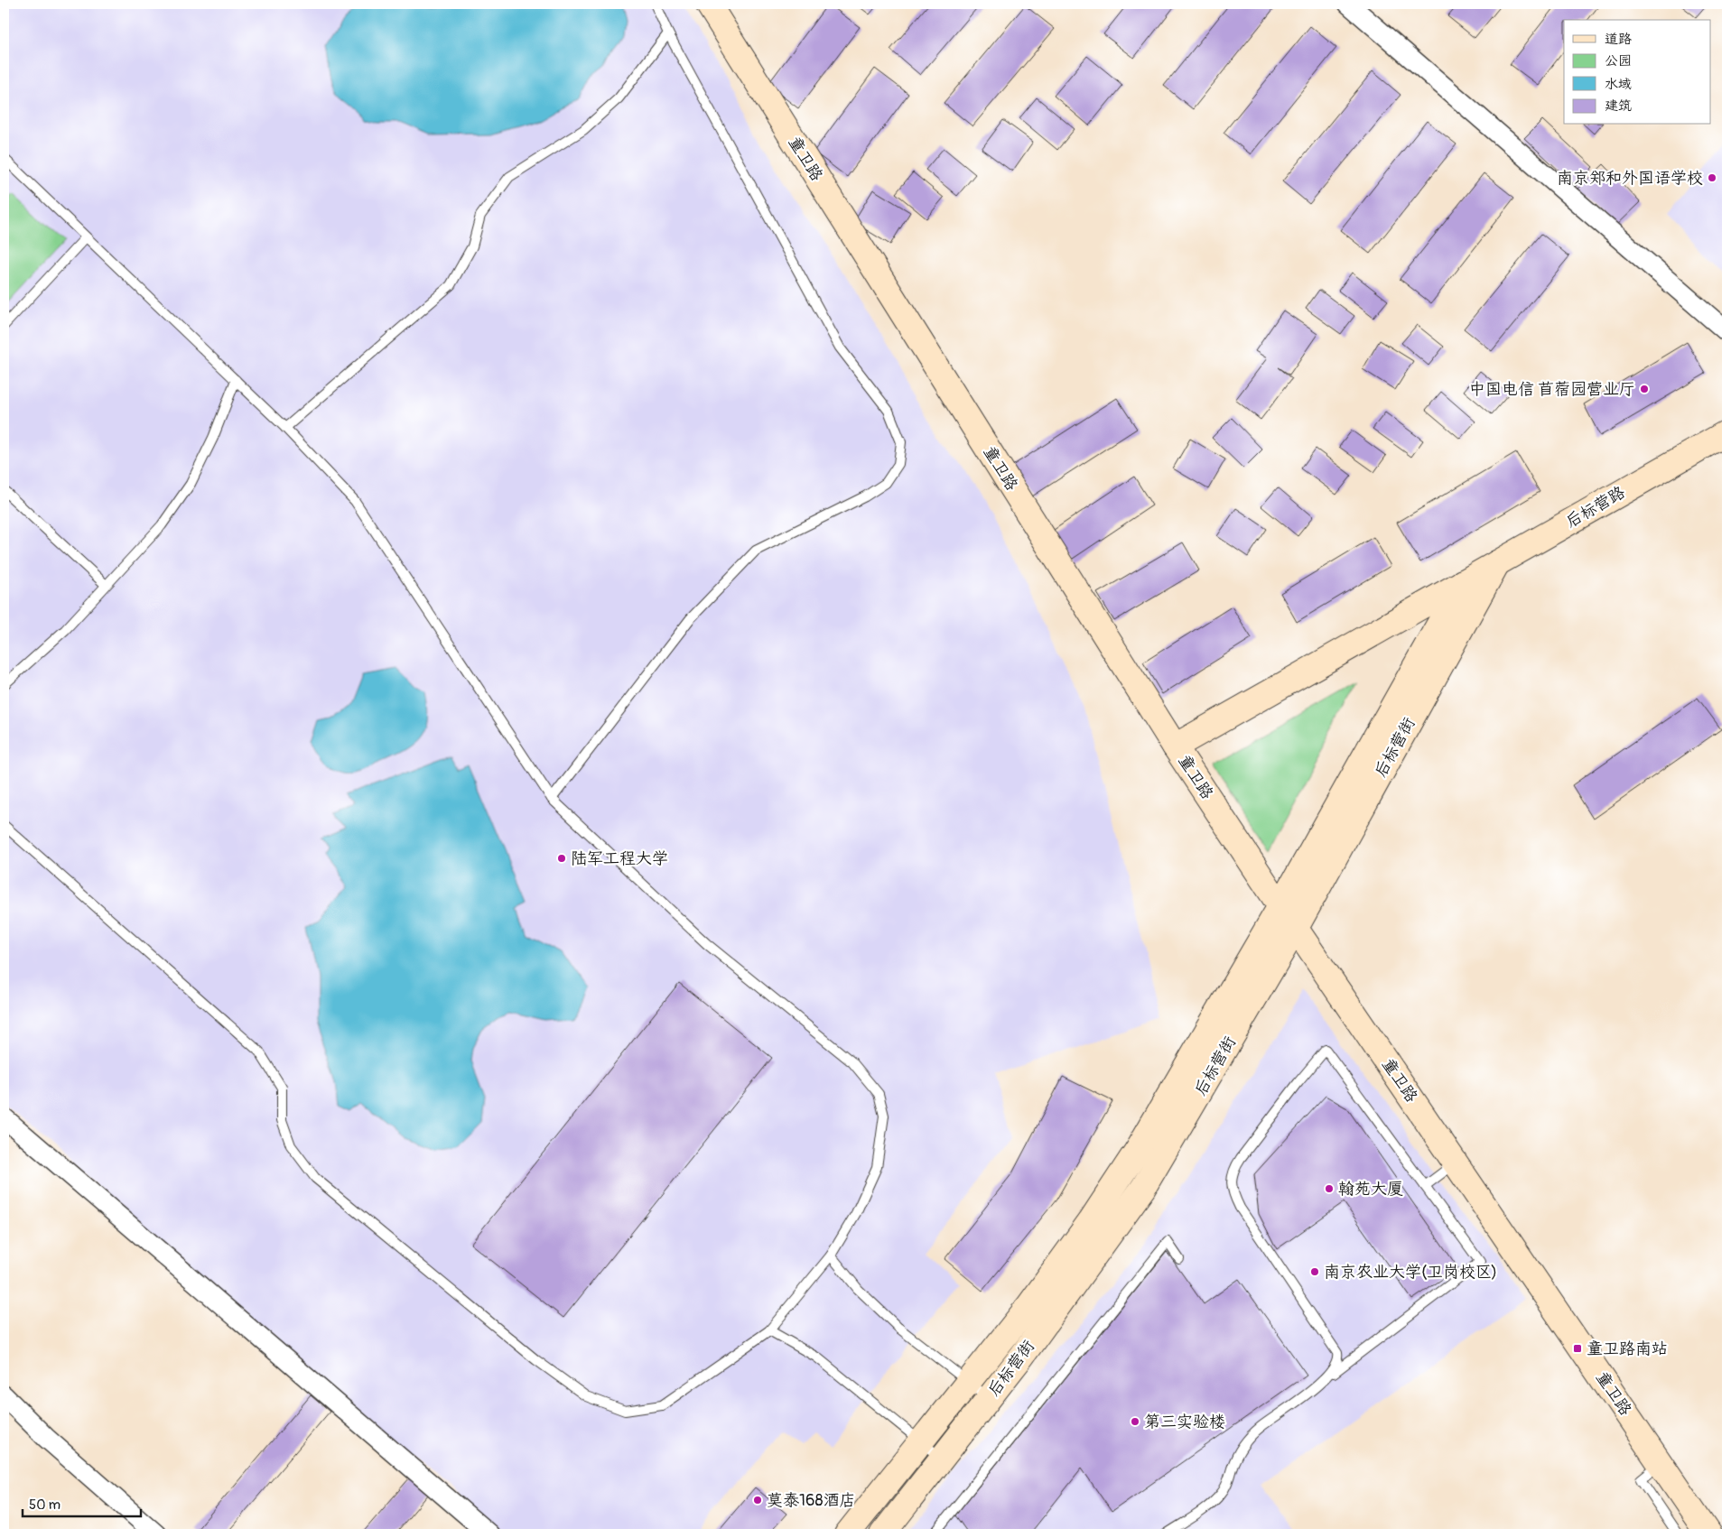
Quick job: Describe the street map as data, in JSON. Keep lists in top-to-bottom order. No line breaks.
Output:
{"streets":{"street":["童卫路","后标营路","后标营街"]},"crossings":[["童卫路","后标营路"],["童卫路","后标营街"],["后标营路","后标营街"]],"places":{"other":["南京郑和外国语学校","中国电信 苜蓿园营业厅","陆军工程大学","翰苑大厦","南京农业大学(卫岗校区)","第三实验楼","莫泰168酒店"],"transit":["童卫路南站"]},"legend":["道路","公园","水域","建筑"],"scale_bar":"50 m"}
